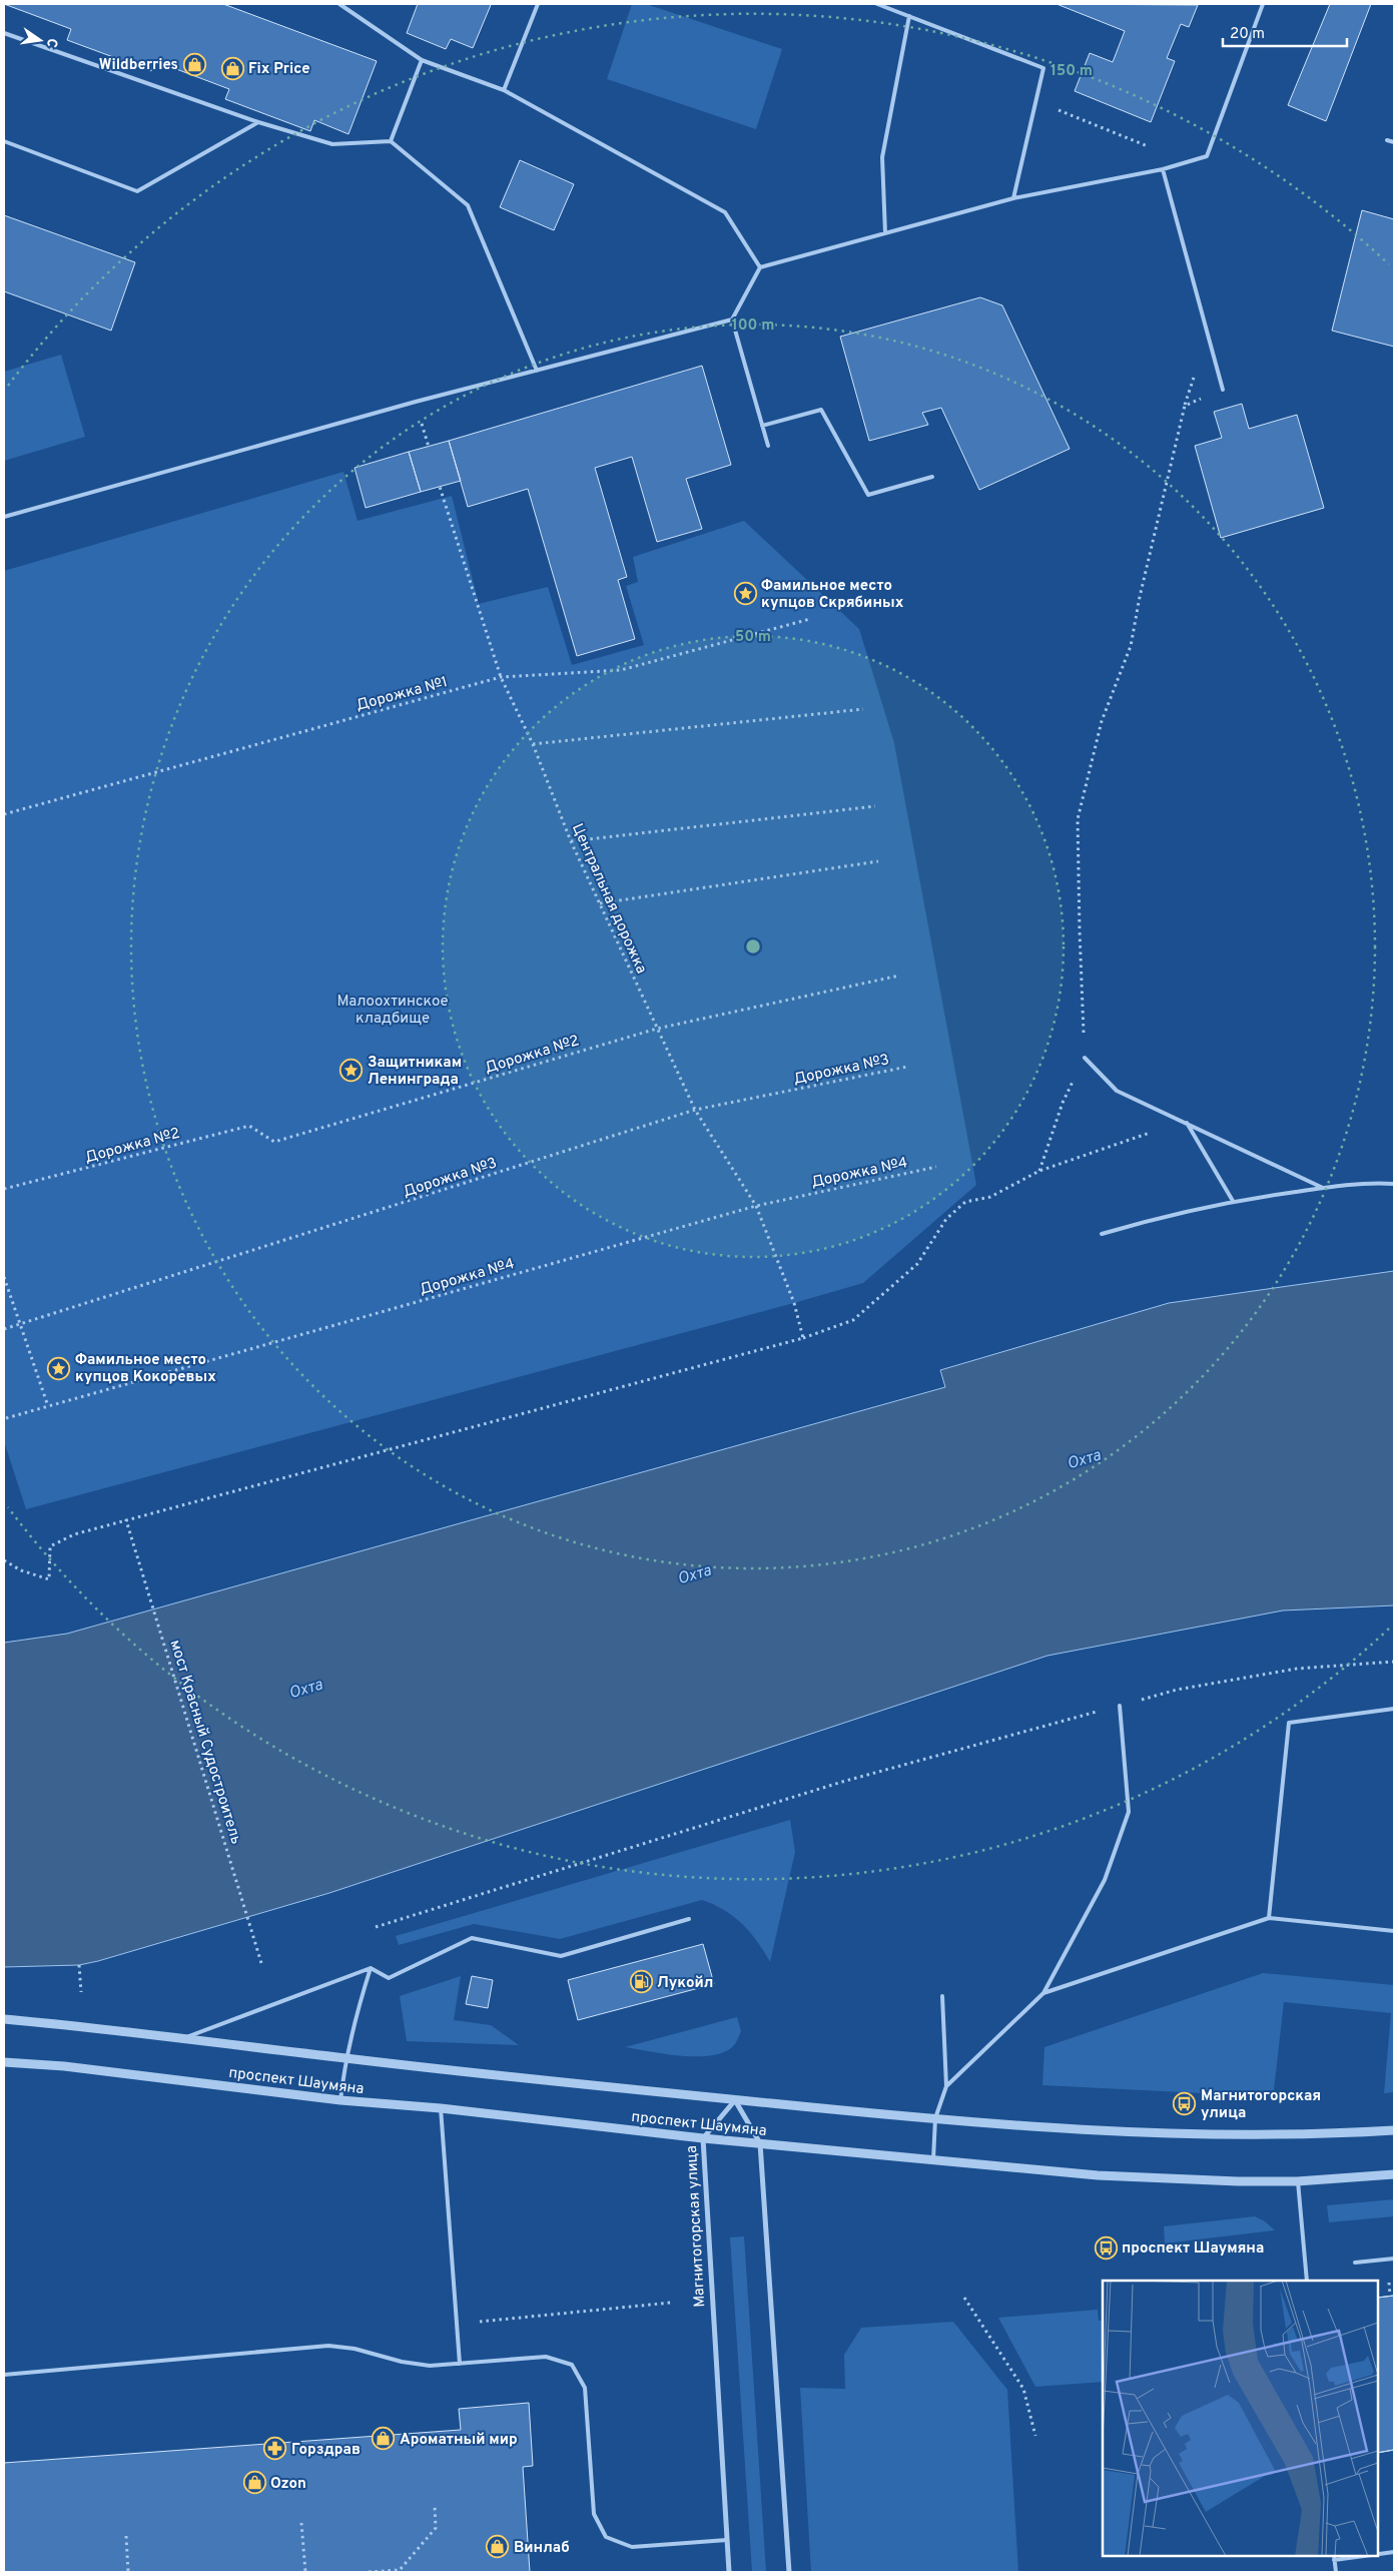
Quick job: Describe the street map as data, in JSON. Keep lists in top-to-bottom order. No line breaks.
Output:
{"streets":{"street":["проспект Шаумяна","Магнитогорская улица"],"path":["Дорожка №1","Центральная дорожка","Дорожка №2","Дорожка №3","Дорожка №4","мост Красный Судостроитель"]},"crossings":[["Дорожка №1","Центральная дорожка"],["Центральная дорожка","Дорожка №2"],["Центральная дорожка","Дорожка №3"],["Центральная дорожка","Дорожка №4"],["проспект Шаумяна","Магнитогорская улица"]],"water":["Охта"],"parks":["Малоохтинское кладбище"],"places":{"shop":["Wildberries","Fix Price","Ароматный мир","Ozon","Винлаб"],"place":["Фамильное место купцов Скрябиных","Защитникам Ленинграда","Фамильное место купцов Кокоревых"],"fuel station":["Лукойл"],"bus stop":["Магнитогорская улица","проспект Шаумяна"],"pharmacy":["Горздрав"]},"scale_bar":"20 m","north":"right","rings":["150 m","100 m","50 m"]}
